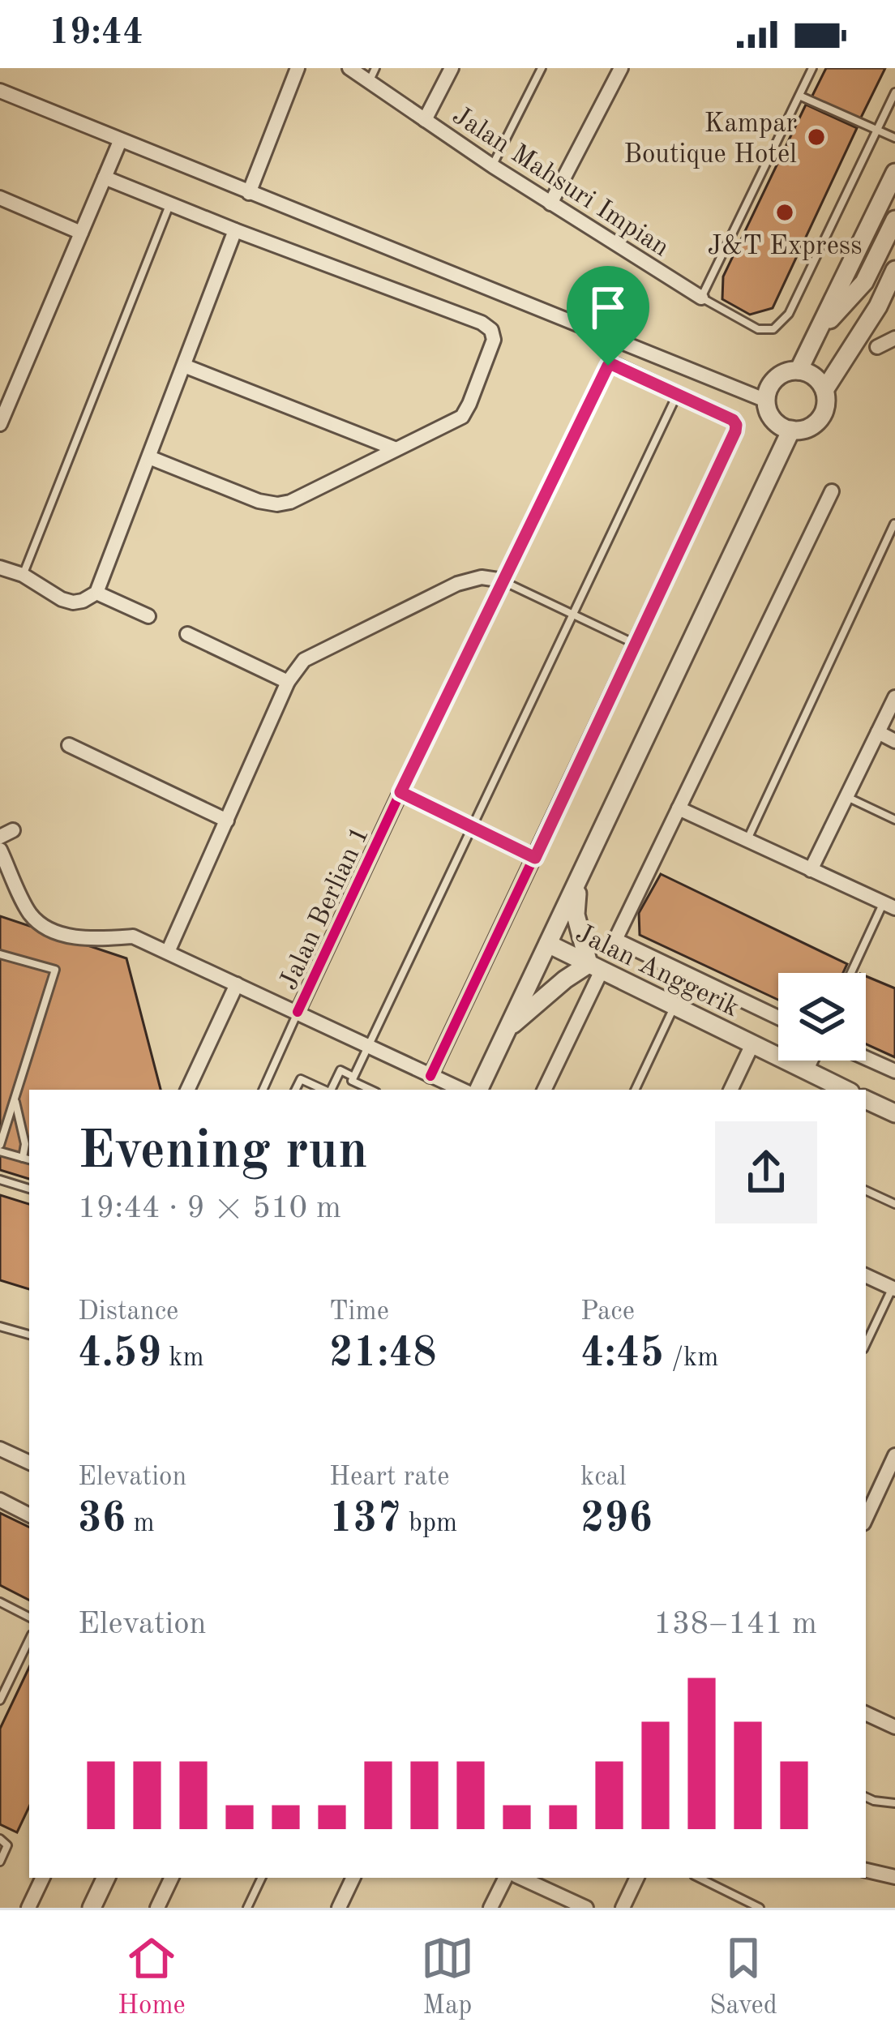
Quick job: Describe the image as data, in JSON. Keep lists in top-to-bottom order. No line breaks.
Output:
{"streets":{"street":["Jalan Mahsuri Impian","Jalan Berlian 1","Jalan Anggerik"]},"places":["Kampar Boutique Hotel","J&T Express"],"page":{"status":"19:44","heading":["Evening run","19:44 · 9 × 510 m"],"stats":[["Distance","4.59 km"],["Time","21:48"],["Pace","4:45 /km"],["Elevation","36 m"],["Heart rate","137 bpm"],["kcal","296"]],"chart":["Elevation","138–141 m"],"tabs":["Home","Map","Saved"]}}
